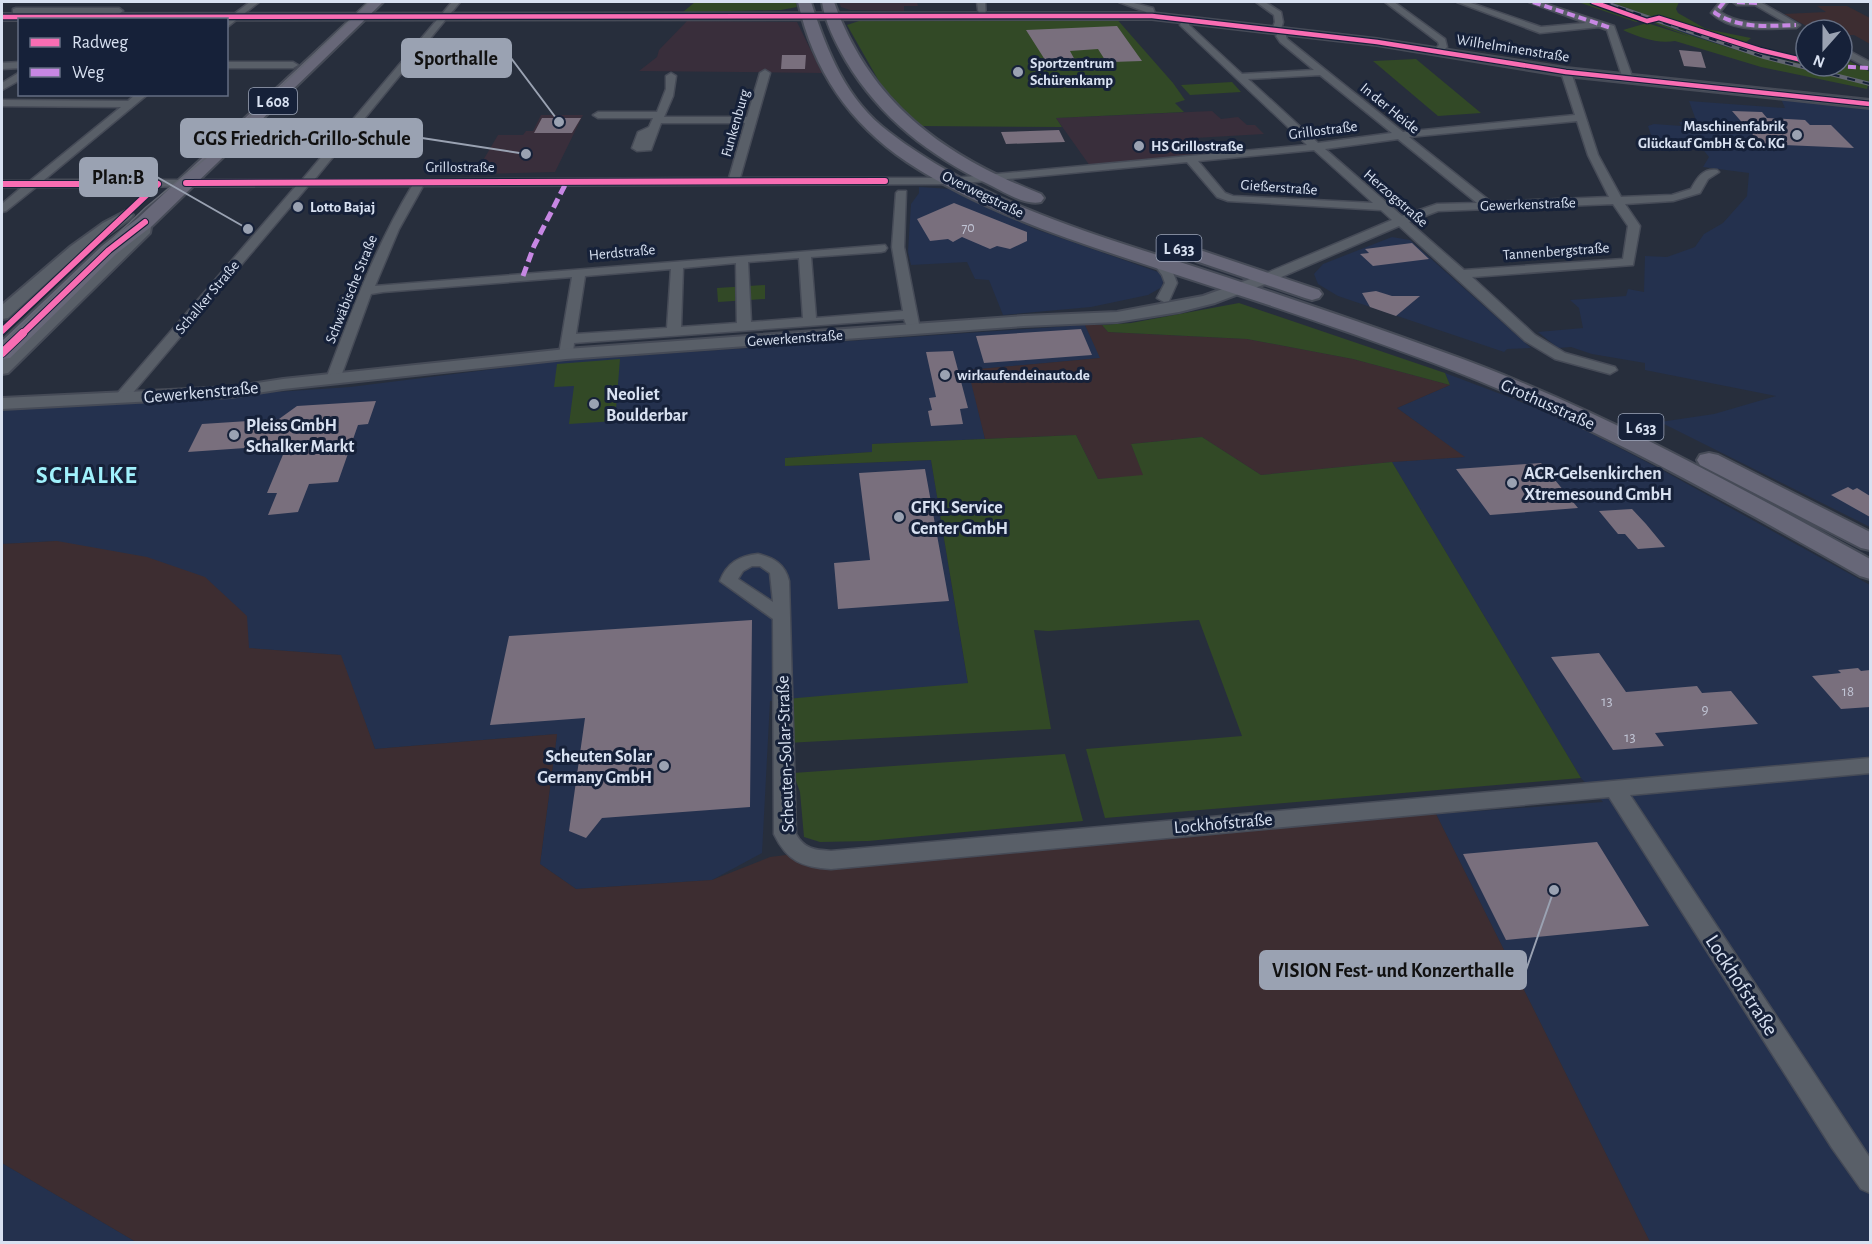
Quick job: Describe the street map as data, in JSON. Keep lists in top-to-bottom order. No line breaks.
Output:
{"streets":{"main road":["L 608","Overwegstraße","L 633","Grothusstraße"],"street":["Wilhelminenstraße","In der Heide","Funkenburg","Grillostraße","Gießerstraße","Herzogstraße","Gewerkenstraße","Tannenbergstraße","Herdstraße","Schwäbische Straße","Schalker Straße","Scheuten-Solar-Straße","Lockhofstraße"]},"crossings":[["Wilhelminenstraße","In der Heide"],["Wilhelminenstraße","Herzogstraße"],["Wilhelminenstraße","Tannenbergstraße"],["L 608","Grillostraße"],["In der Heide","Grillostraße"],["In der Heide","Gewerkenstraße"],["Funkenburg","Grillostraße"],["Grillostraße","Gießerstraße"],["Grillostraße","Overwegstraße"],["Grillostraße","Herzogstraße"],["Grillostraße","Tannenbergstraße"],["Grillostraße","Schwäbische Straße"],["Grillostraße","Schalker Straße"],["Gießerstraße","Herzogstraße"],["Overwegstraße","Gewerkenstraße"],["Overwegstraße","L 633"],["Overwegstraße","Grothusstraße"],["Herzogstraße","Gewerkenstraße"],["Herzogstraße","Tannenbergstraße"],["Gewerkenstraße","L 633"],["Gewerkenstraße","Tannenbergstraße"],["Gewerkenstraße","Schwäbische Straße"],["Gewerkenstraße","Schalker Straße"],["Gewerkenstraße","Grothusstraße"],["L 633","Grothusstraße"],["Herdstraße","Schwäbische Straße"],["Scheuten-Solar-Straße","Lockhofstraße"]],"districts":["SCHALKE"],"places":["Sportzentrum Schürenkamp","Sporthalle","Maschinenfabrik Glückauf GmbH & Co. KG","HS Grillostraße","GGS Friedrich-Grillo-Schule","Lotto Bajaj","Plan:B","wirkaufendeinauto.de","Neoliet Boulderbar","Pleiss GmbH Schalker Markt","ACR-Gelsenkirchen Xtremesound GmbH","GFKL Service Center GmbH","Scheuten Solar Germany GmbH","VISION Fest- und Konzerthalle"],"house_numbers":["70","18","13","9","13"],"legend":["Radweg","Weg"],"north":"bottom"}
